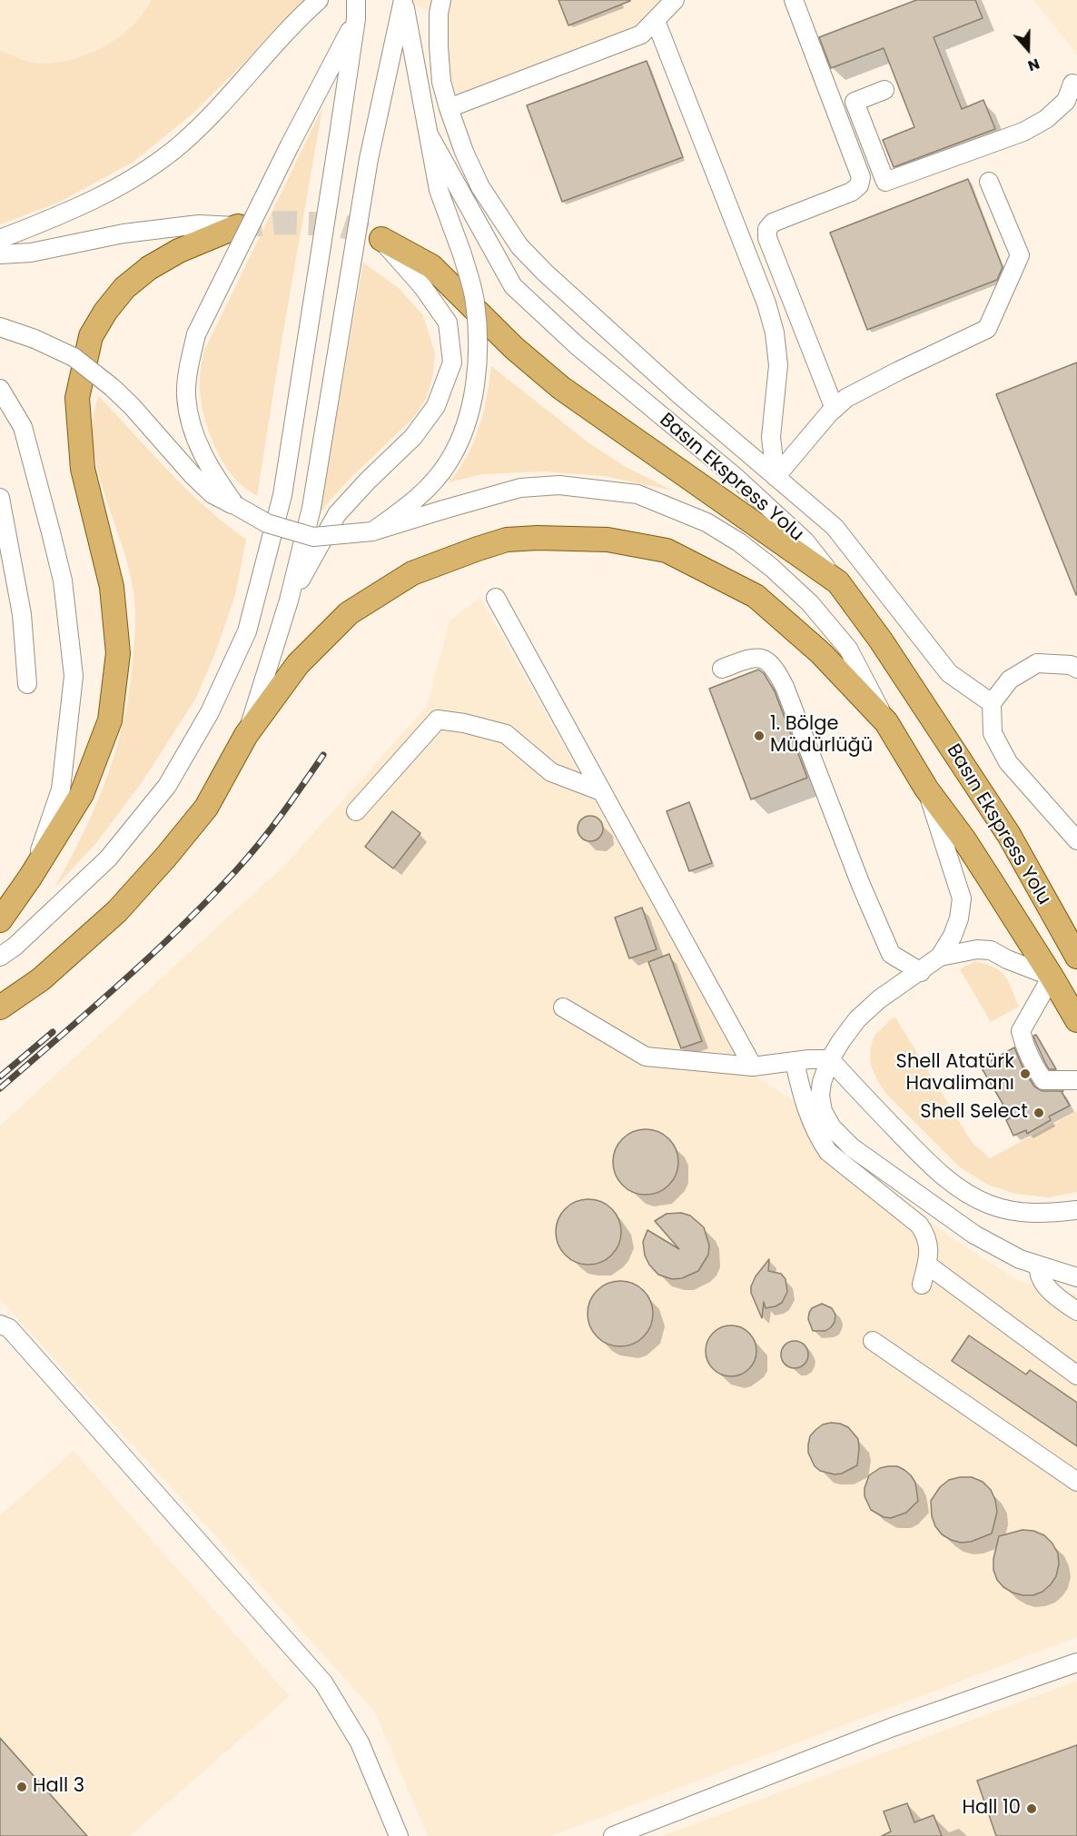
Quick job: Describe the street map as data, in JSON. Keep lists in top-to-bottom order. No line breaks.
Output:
{"streets":{"main road":["Basın Ekspress Yolu"]},"places":["1. Bölge Müdürlüğü","Shell Atatürk Havalimanı","Shell Select","Hall 3","Hall 10"],"north":"bottom"}
